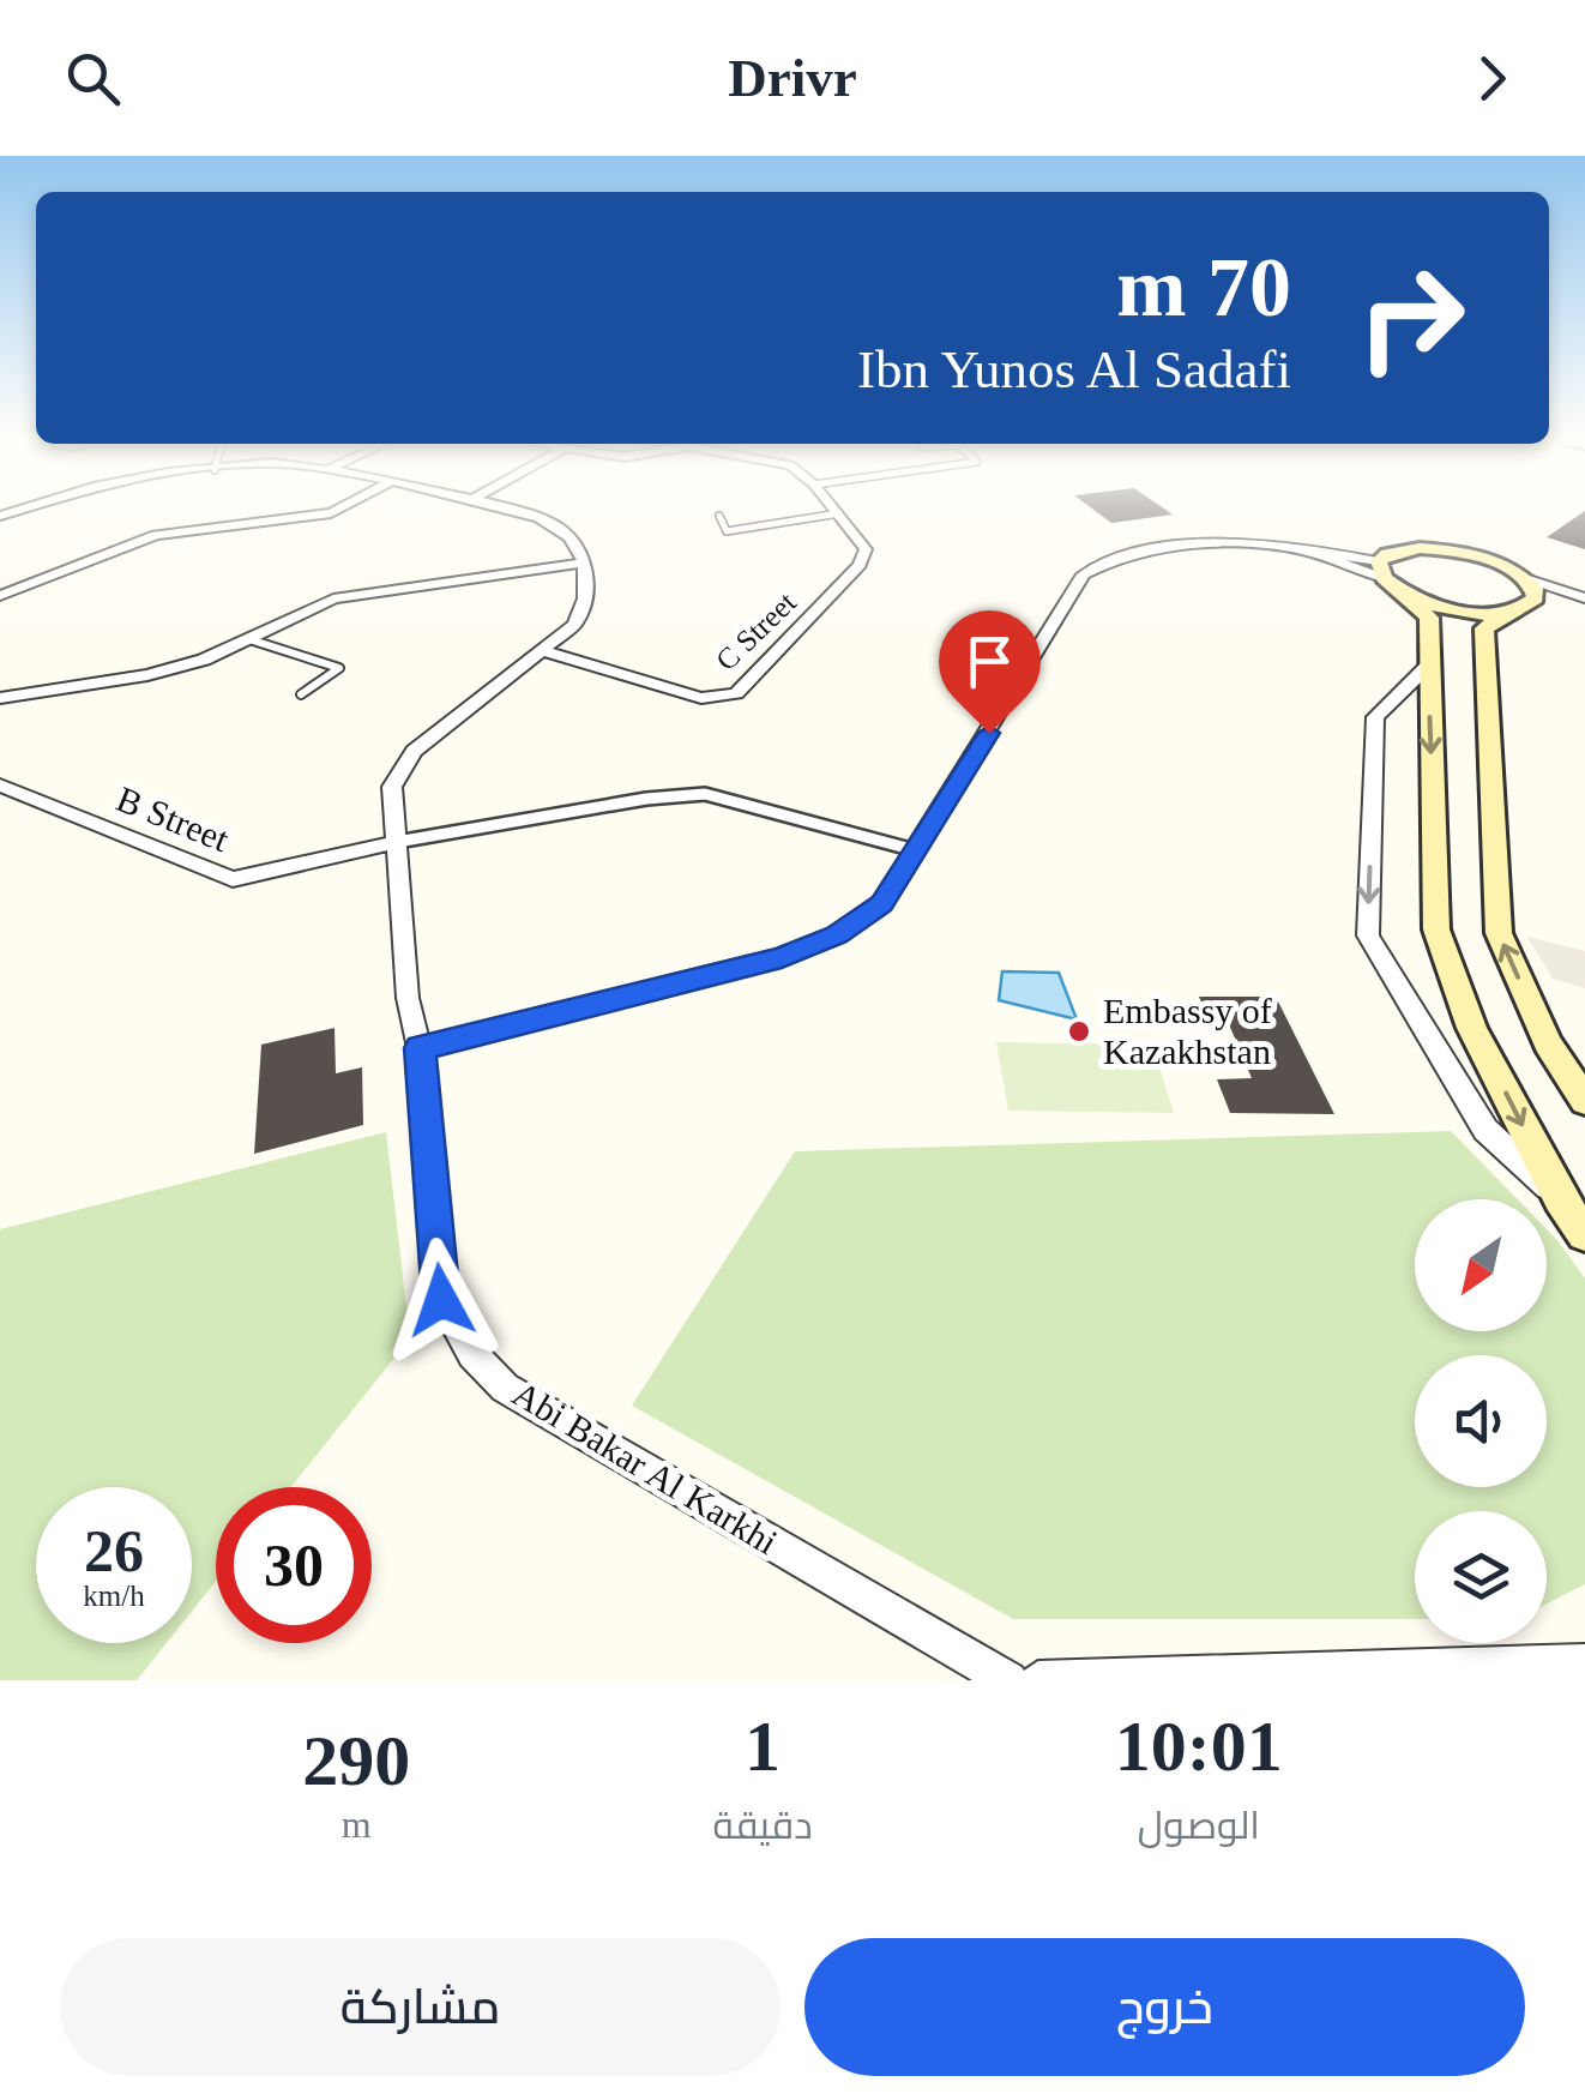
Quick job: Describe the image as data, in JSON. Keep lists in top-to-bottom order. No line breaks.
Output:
{"streets":{"street":["C Street","B Street","Abi Bakar Al Karkhi"]},"crossings":[["C Street","Abi Bakar Al Karkhi"],["B Street","Abi Bakar Al Karkhi"]],"places":["Embassy of Kazakhstan"],"north":"bottom left","page":{"header":"Drivr","turn":["70 m","Ibn Yunos Al Sadafi"],"speed":"26 km/h","limit":"30","eta":["10:01","الوصول","1","دقيقة","290","m"],"buttons":["خروج","مشاركة"]}}
